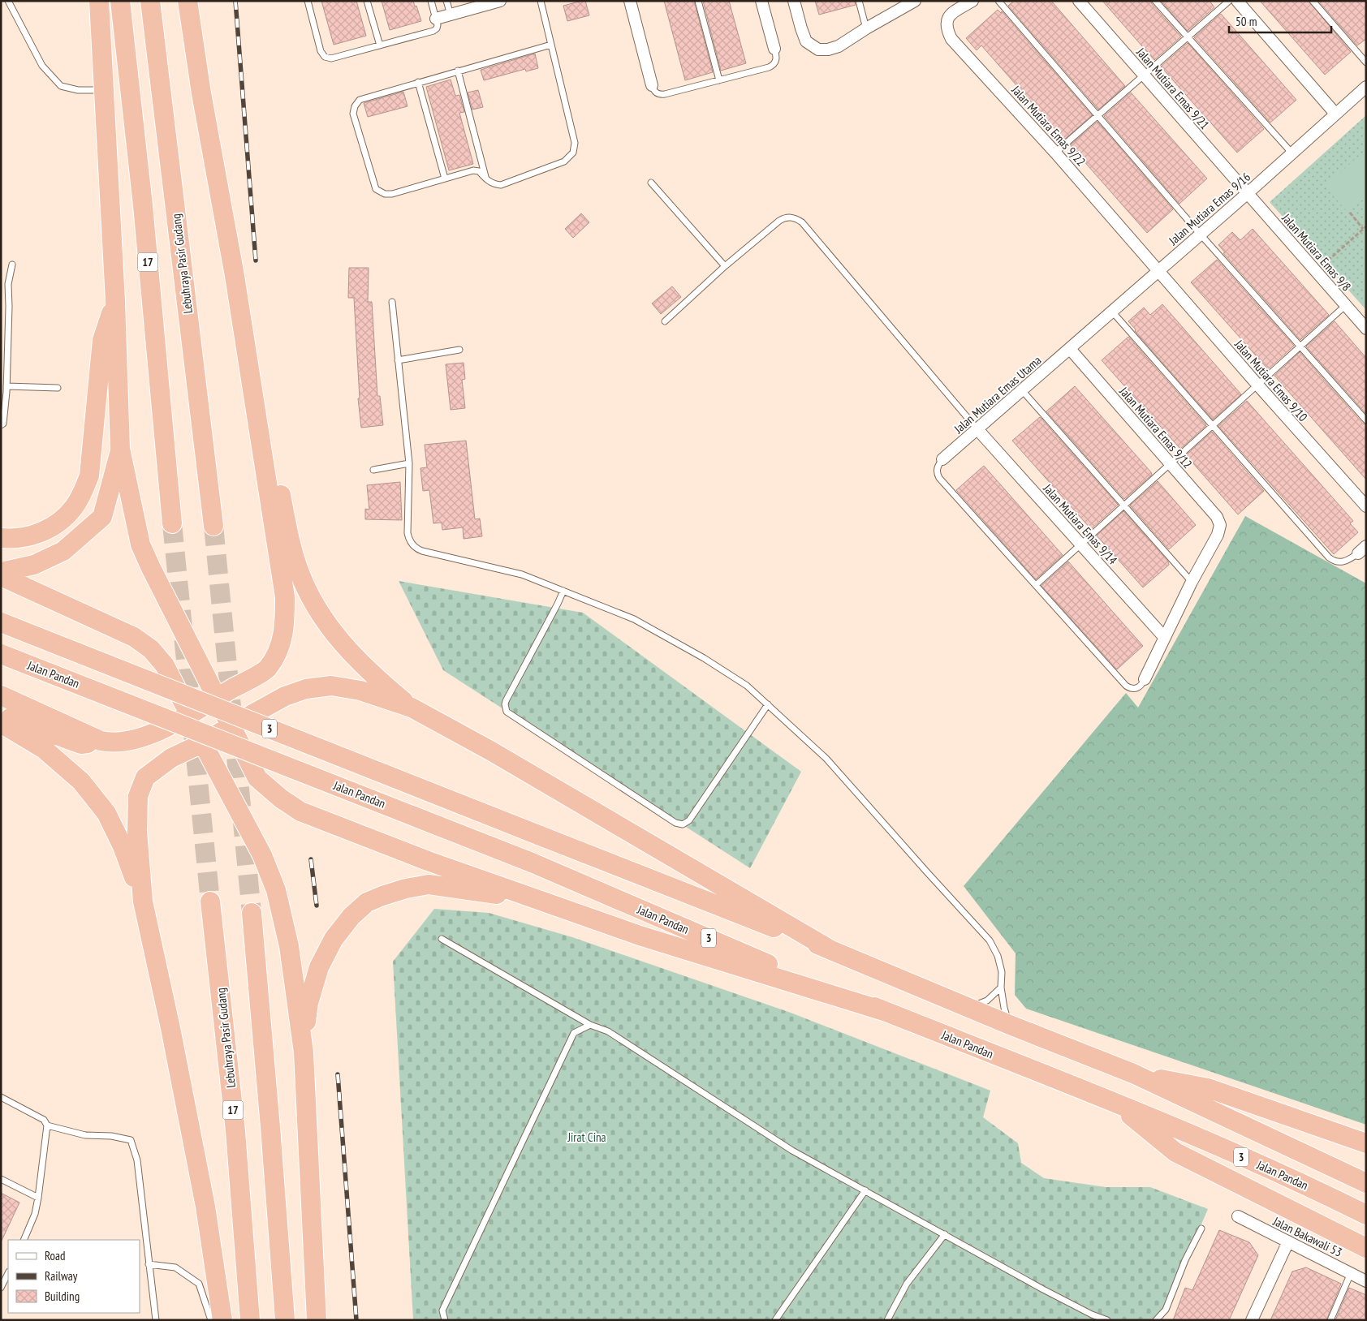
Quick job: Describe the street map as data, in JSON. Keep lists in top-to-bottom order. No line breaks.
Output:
{"streets":{"highway":["17","Lebuhraya Pasir Gudang","Jalan Pandan","3"],"street":["Jalan Mutiara Emas 9/21","Jalan Mutiara Emas 9/22","Jalan Mutiara Emas 9/16","Jalan Mutiara Emas 9/8","Jalan Mutiara Emas 9/10","Jalan Mutiara Emas Utama","Jalan Mutiara Emas 9/12","Jalan Mutiara Emas 9/14","Jalan Bakawali 53"]},"crossings":[["Jalan Mutiara Emas 9/21","Jalan Mutiara Emas 9/16"],["Jalan Mutiara Emas 9/21","Jalan Mutiara Emas 9/8"],["Jalan Mutiara Emas 9/22","Jalan Mutiara Emas 9/16"],["Jalan Mutiara Emas 9/22","Jalan Mutiara Emas 9/10"],["Jalan Mutiara Emas 9/16","Jalan Mutiara Emas 9/8"],["Jalan Mutiara Emas 9/16","Jalan Mutiara Emas 9/10"],["Jalan Mutiara Emas 9/16","Jalan Mutiara Emas Utama"],["Jalan Mutiara Emas 9/16","Jalan Mutiara Emas 9/12"],["Jalan Mutiara Emas Utama","Jalan Mutiara Emas 9/12"],["Jalan Mutiara Emas Utama","Jalan Mutiara Emas 9/14"]],"parks":["Jirat Cina"],"legend":["Road","Railway","Building"],"scale_bar":"50 m"}
